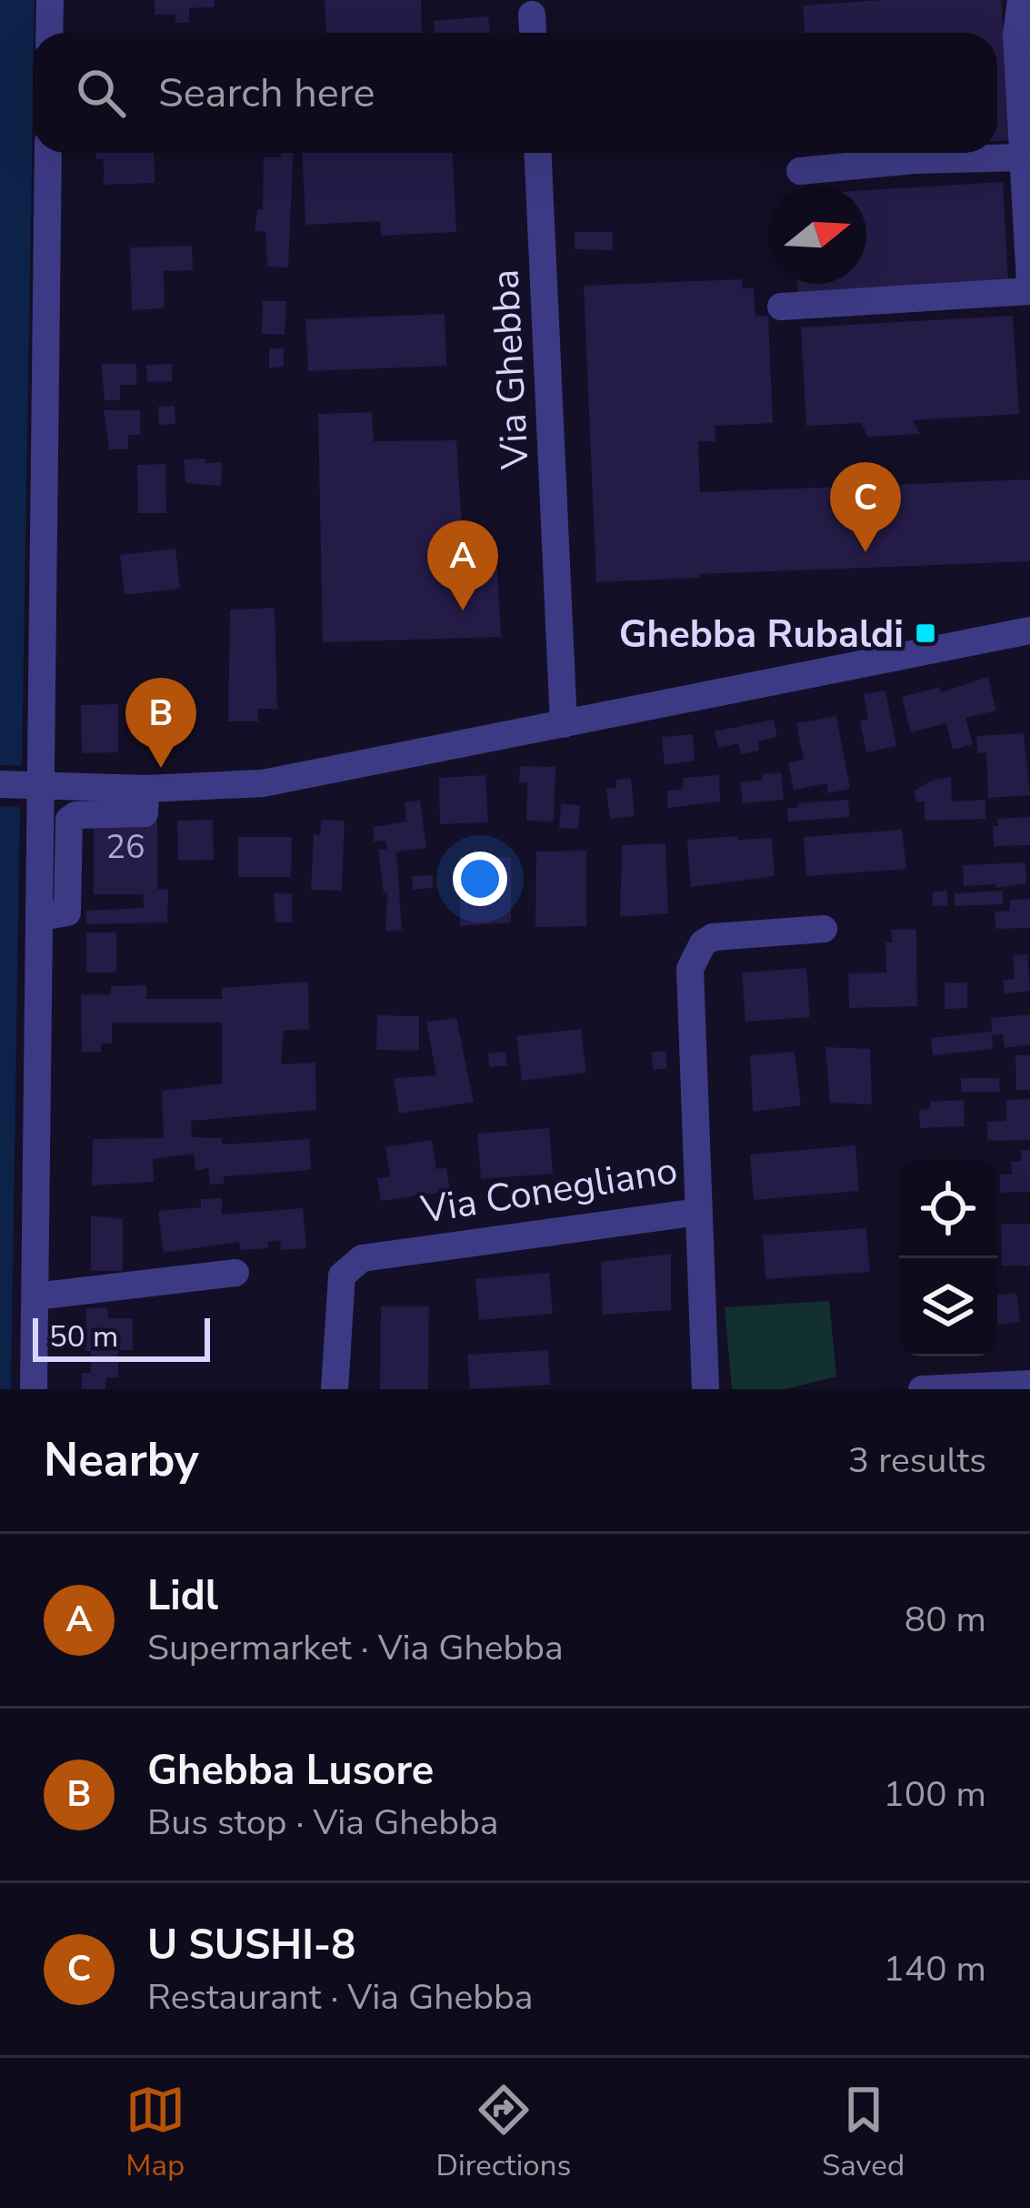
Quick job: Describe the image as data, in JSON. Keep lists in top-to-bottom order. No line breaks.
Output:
{"streets":{"street":["Via Ghebba","Via Conegliano"]},"places":{"transit":["Ghebba Rubaldi"]},"house_numbers":["26"],"scale_bar":"50 m","north":"right","page":{"search":"Search here","pins":["C","A","B"],"scale":"50 m","heading":["Nearby","3 results"],"list":[{"mark":"A","name":"Lidl","note":"Supermarket · Via Ghebba","value":"80 m"},{"mark":"B","name":"Ghebba Lusore","note":"Bus stop · Via Ghebba","value":"100 m"},{"mark":"C","name":"U SUSHI-8","note":"Restaurant · Via Ghebba","value":"140 m"}],"nav":["Map","Directions","Saved"]}}
